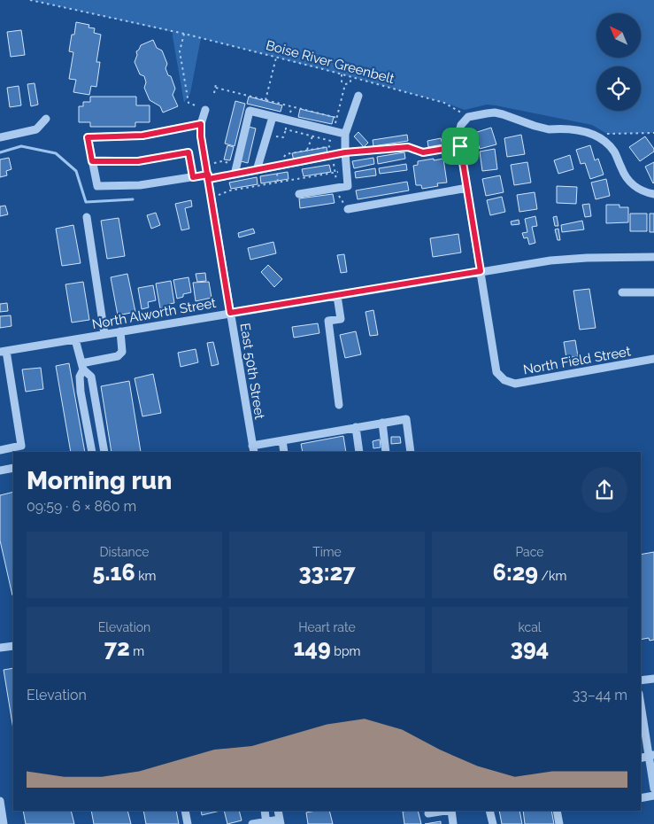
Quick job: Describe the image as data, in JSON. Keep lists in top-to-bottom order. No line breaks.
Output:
{"streets":{"street":["North Alworth Street","North Field Street","East 50th Street"],"path":["Boise River Greenbelt"]},"crossings":[["North Alworth Street","North Field Street"],["North Alworth Street","East 50th Street"]],"north":"top left","page":{"heading":["Morning run","09:59 · 6 × 860 m"],"stats":[["Distance","5.16 km"],["Time","33:27"],["Pace","6:29 /km"],["Elevation","72 m"],["Heart rate","149 bpm"],["kcal","394"]],"chart":["Elevation","33–44 m"]}}
